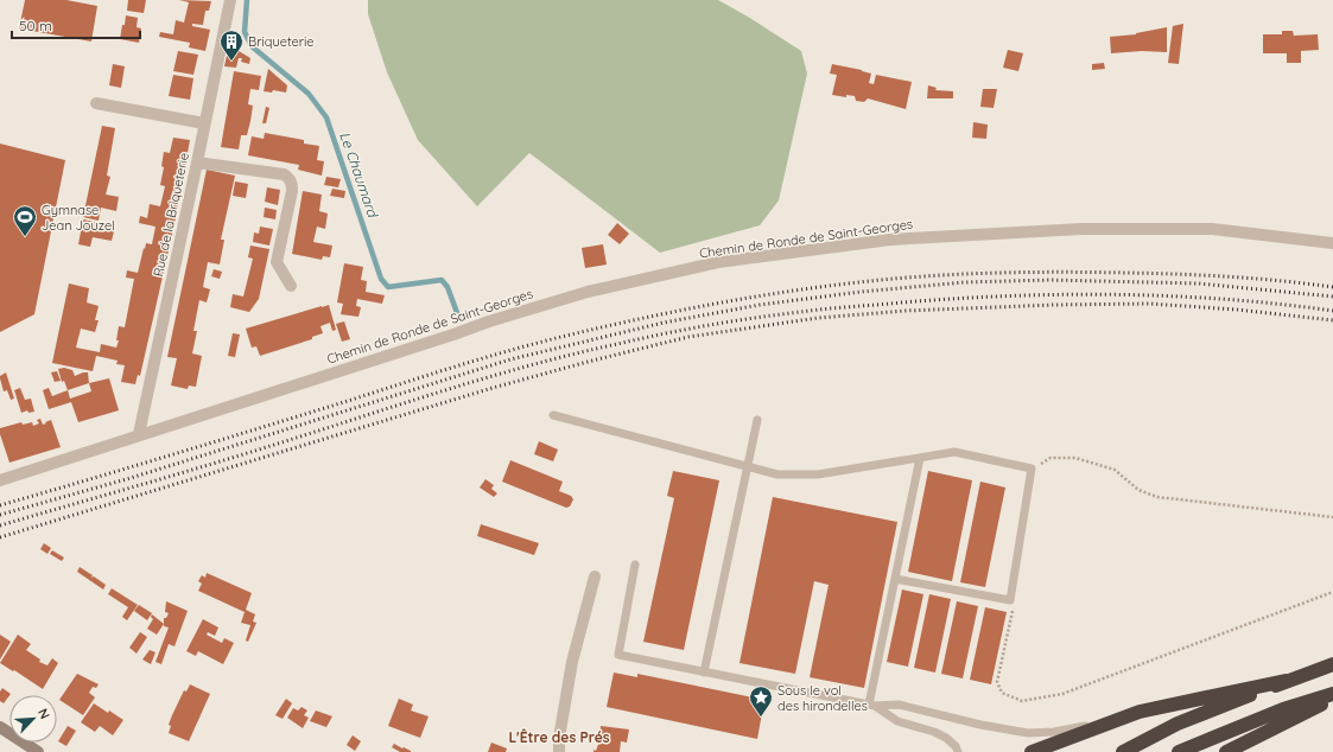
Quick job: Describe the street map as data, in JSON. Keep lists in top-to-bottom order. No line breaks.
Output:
{"streets":{"street":["Rue de la Briqueterie","Chemin de Ronde de Saint-Georges"]},"crossings":[["Rue de la Briqueterie","Chemin de Ronde de Saint-Georges"]],"districts":["L'Être des Prés"],"water":["Le Chaumard"],"places":{"building":["Briqueterie"],"sports":["Gymnase Jean Jouzel"],"place":["Sous le vol des hirondelles"]},"scale_bar":"50 m","north":"top right"}
